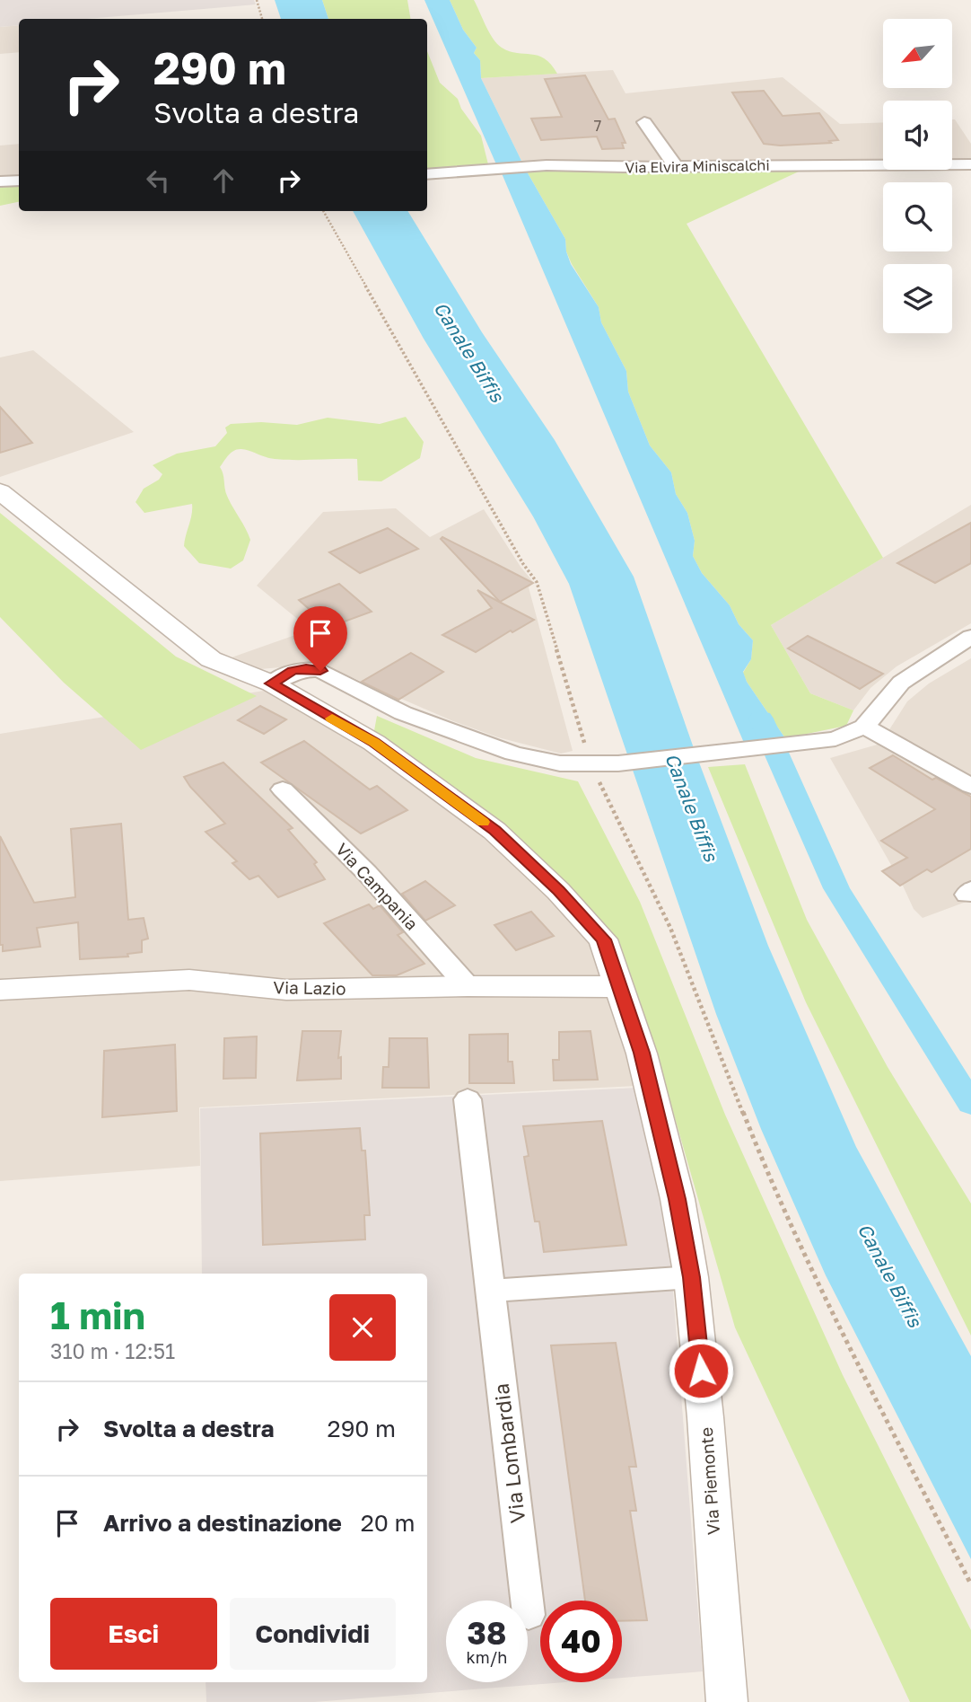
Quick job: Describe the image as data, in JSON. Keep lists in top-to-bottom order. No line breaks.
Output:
{"streets":{"street":["Via Elvira Miniscalchi","Via Campania","Via Lazio","Via Lombardia","Via Piemonte"]},"crossings":[["Via Campania","Via Lazio"],["Via Lazio","Via Piemonte"]],"water":["Canale Biffis"],"house_numbers":["7"],"north":"bottom left","page":{"turn":["290 m","Svolta a destra"],"heading":["1 min","310 m · 12:51"],"list":[{"name":"Svolta a destra","value":"290 m"},{"name":"Arrivo a destinazione","value":"20 m"}],"buttons":["Esci","Condividi"],"speed":"38 km/h","limit":"40"}}
